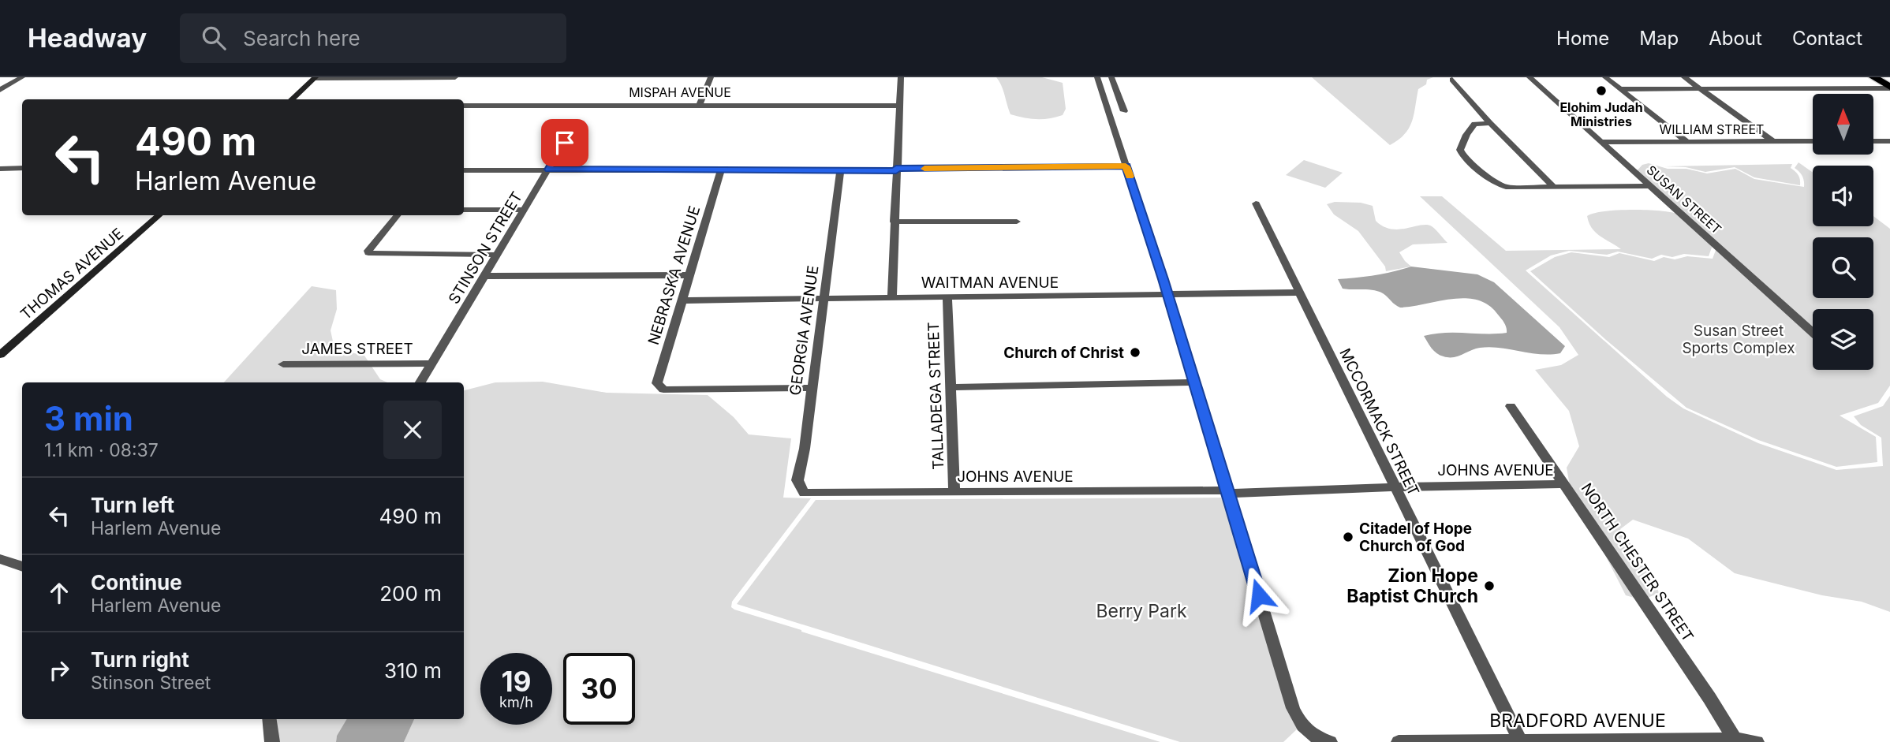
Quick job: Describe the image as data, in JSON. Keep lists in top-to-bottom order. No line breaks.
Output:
{"streets":{"street":["MISPAH AVENUE","WILLIAM STREET","SUSAN STREET","STINSON STREET","THOMAS AVENUE","NEBRASKA AVENUE","WAITMAN AVENUE","GEORGIA AVENUE","JAMES STREET","TALLADEGA STREET","MCCORMACK STREET","JOHNS AVENUE","NORTH CHESTER STREET","BRADFORD AVENUE"]},"crossings":[["WILLIAM STREET","SUSAN STREET"],["STINSON STREET","JAMES STREET"],["NEBRASKA AVENUE","WAITMAN AVENUE"],["NEBRASKA AVENUE","GEORGIA AVENUE"],["WAITMAN AVENUE","GEORGIA AVENUE"],["WAITMAN AVENUE","TALLADEGA STREET"],["WAITMAN AVENUE","MCCORMACK STREET"],["GEORGIA AVENUE","JOHNS AVENUE"],["TALLADEGA STREET","JOHNS AVENUE"],["MCCORMACK STREET","JOHNS AVENUE"],["MCCORMACK STREET","BRADFORD AVENUE"],["JOHNS AVENUE","NORTH CHESTER STREET"],["NORTH CHESTER STREET","BRADFORD AVENUE"]],"parks":["Susan Street Sports Complex","Berry Park"],"places":["Elohim Judah Ministries","Church of Christ","Citadel of Hope Church of God","Zion Hope Baptist Church"],"north":"top","page":{"header":"Headway","search":"Search here","nav":["Home","Map","About","Contact"],"turn":["490 m","Harlem Avenue"],"heading":["3 min","1.1 km · 08:37"],"list":[{"name":"Turn left","note":"Harlem Avenue","value":"490 m"},{"name":"Continue","note":"Harlem Avenue","value":"200 m"},{"name":"Turn right","note":"Stinson Street","value":"310 m"}],"speed":"19 km/h","limit":"30"}}
